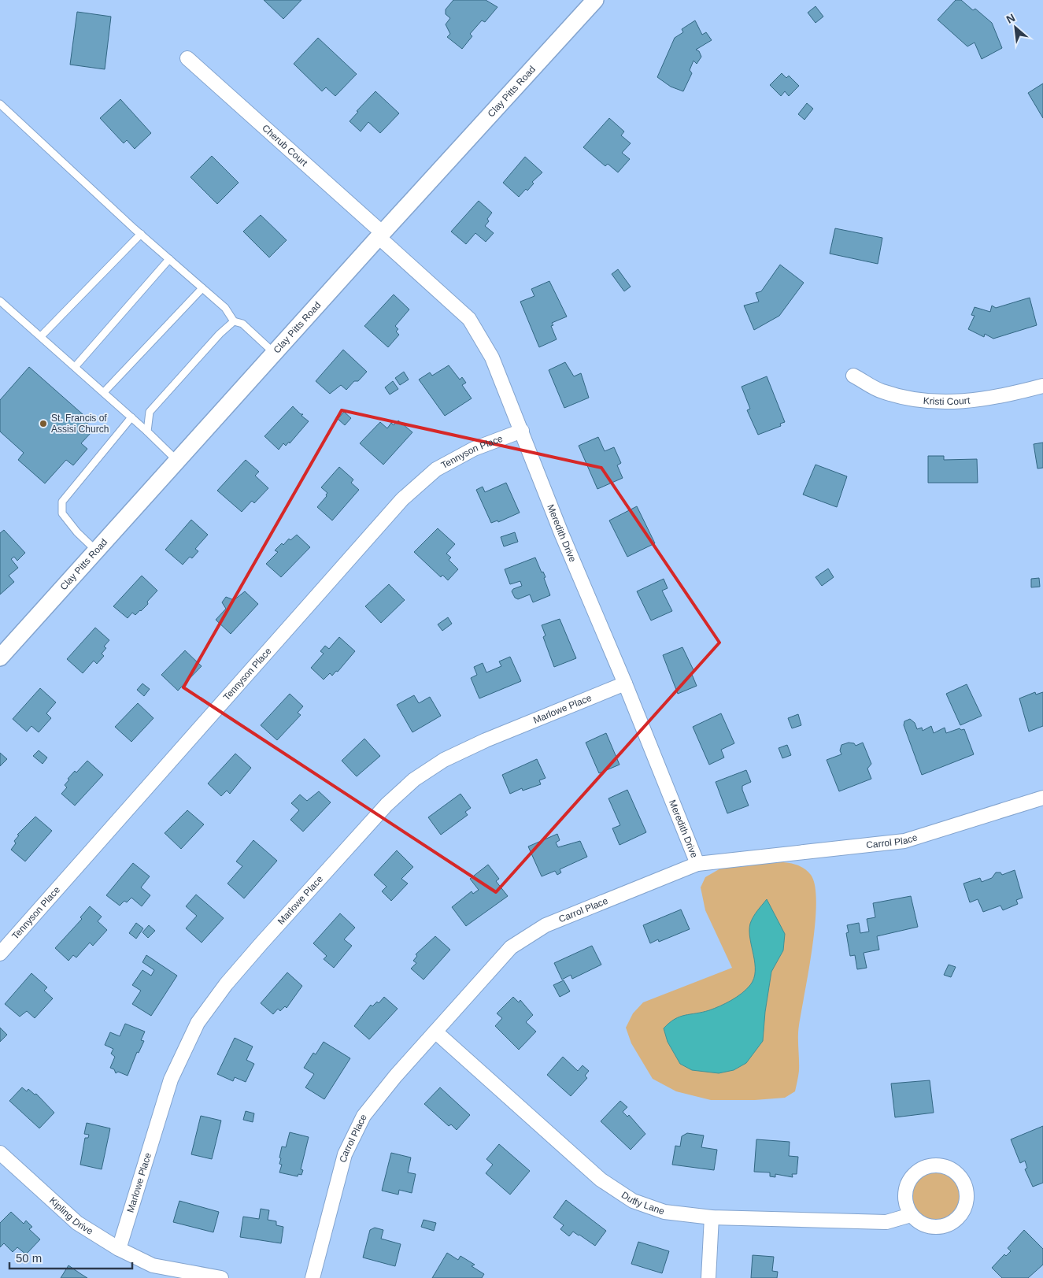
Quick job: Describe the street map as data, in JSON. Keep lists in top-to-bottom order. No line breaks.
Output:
{"streets":{"street":["Clay Pitts Road","Cherub Court","Kristi Court","Tennyson Place","Meredith Drive","Marlowe Place","Carrol Place","Duffy Lane","Kipling Drive"]},"crossings":[["Clay Pitts Road","Cherub Court"],["Clay Pitts Road","Meredith Drive"],["Cherub Court","Meredith Drive"],["Tennyson Place","Meredith Drive"],["Meredith Drive","Marlowe Place"],["Meredith Drive","Carrol Place"],["Marlowe Place","Kipling Drive"],["Carrol Place","Duffy Lane"]],"places":["St. Francis of Assisi Church"],"scale_bar":"50 m","north":"top left"}
